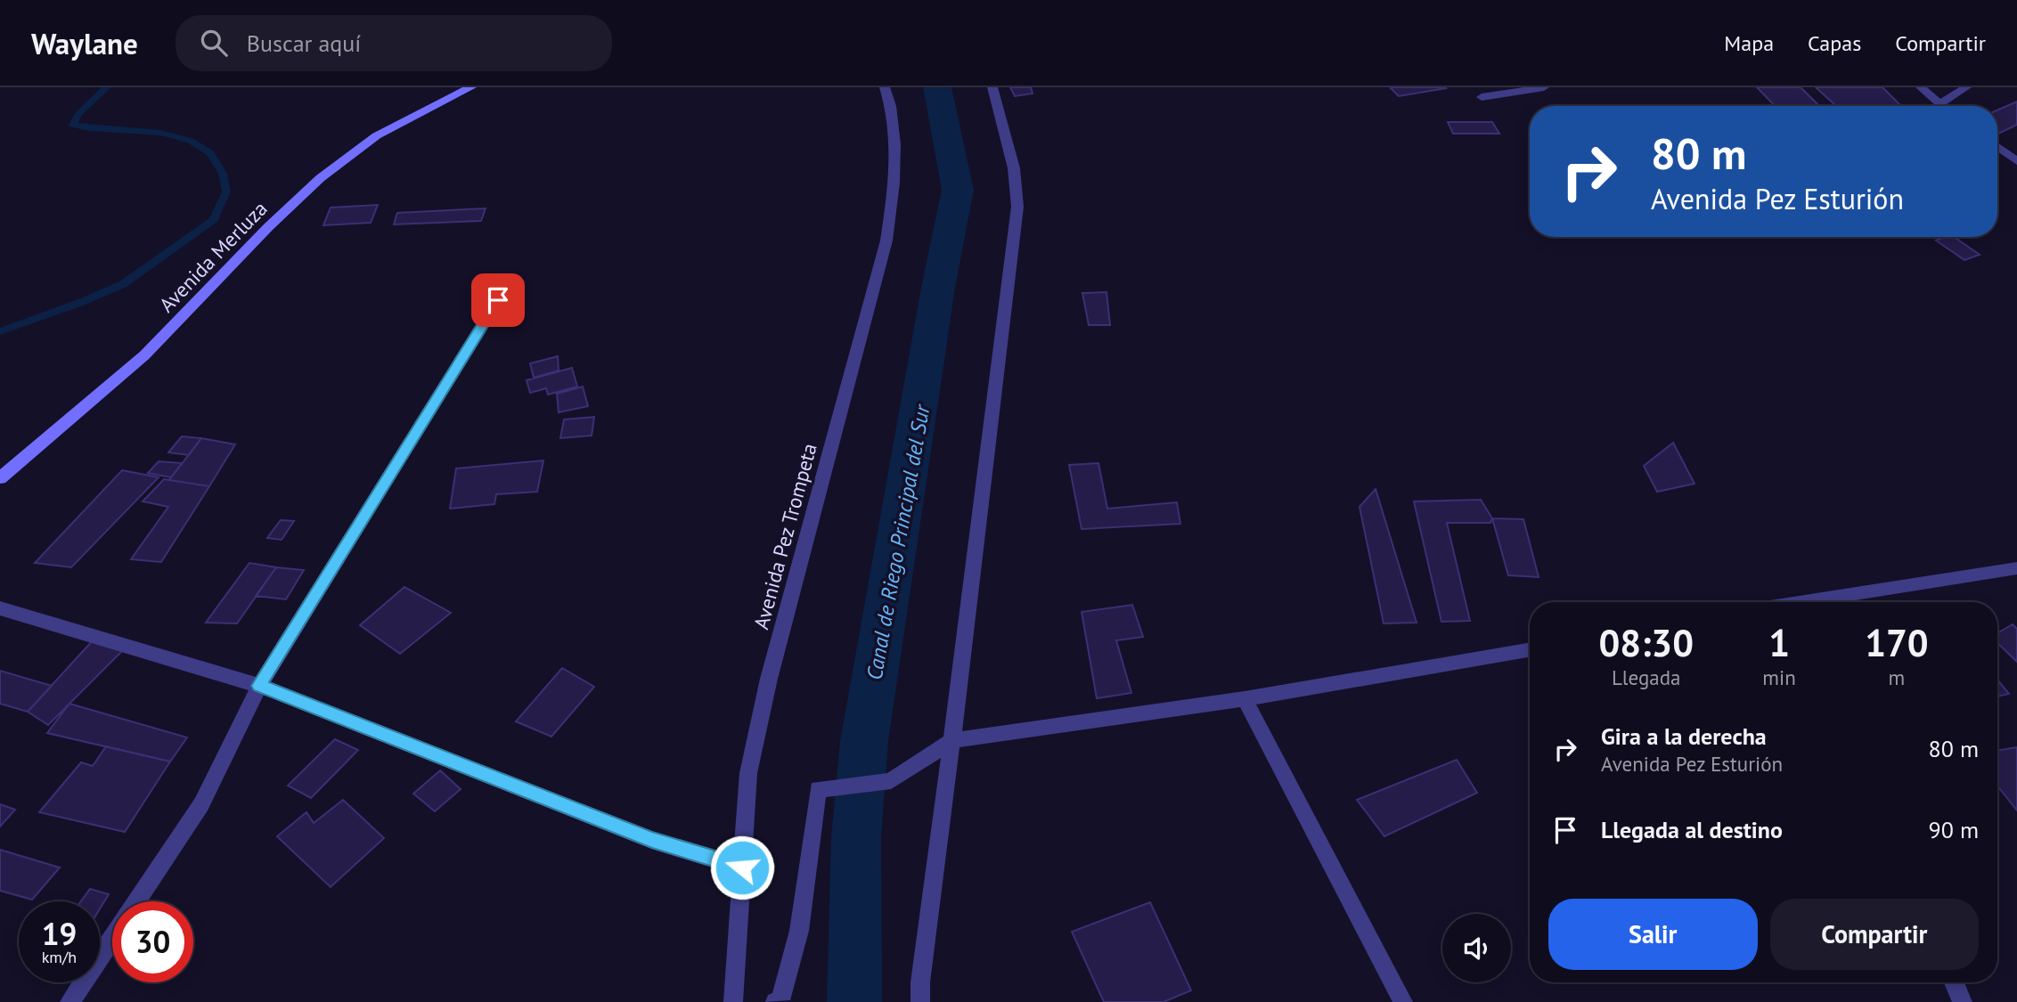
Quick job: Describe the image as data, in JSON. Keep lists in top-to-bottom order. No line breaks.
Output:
{"streets":{"main road":["Avenida Merluza"],"street":["Avenida Pez Trompeta"]},"water":["Canal de Riego Principal del Sur"],"page":{"header":"Waylane","search":"Buscar aquí","nav":["Mapa","Capas","Compartir"],"turn":["80 m","Avenida Pez Esturión"],"eta":["08:30","Llegada","1","min","170","m"],"list":[{"name":"Gira a la derecha","note":"Avenida Pez Esturión","value":"80 m"},{"name":"Llegada al destino","value":"90 m"}],"buttons":["Salir","Compartir"],"speed":"19 km/h","limit":"30"}}
